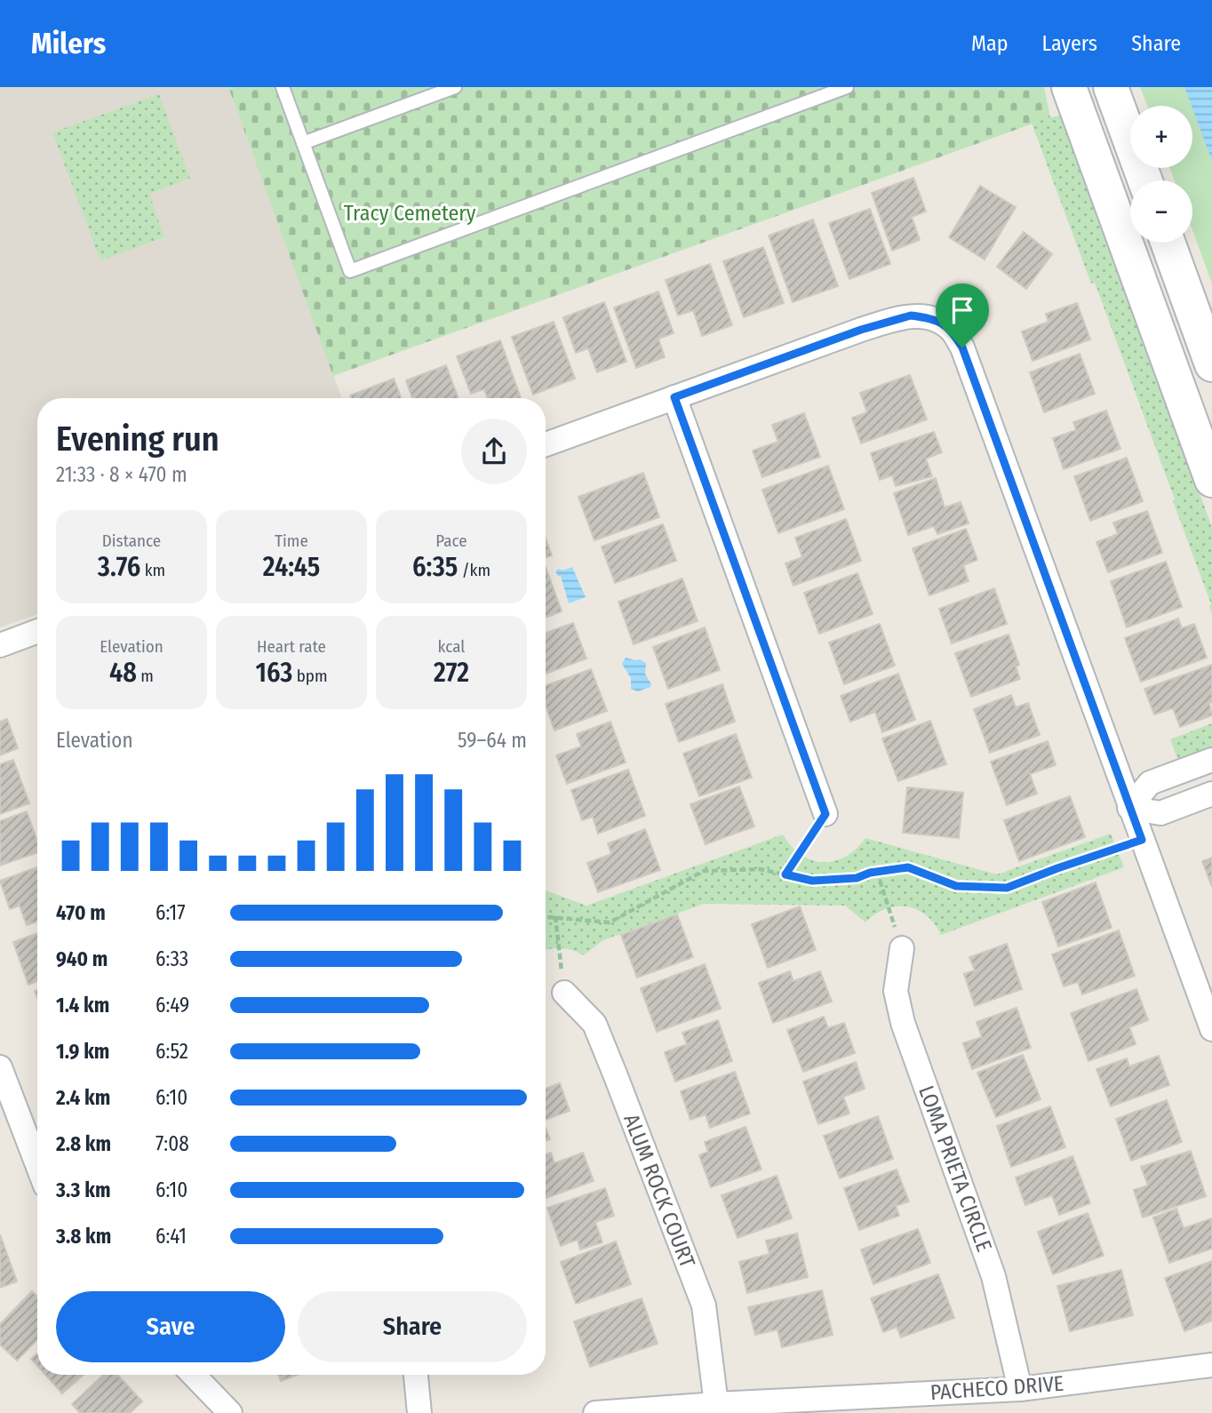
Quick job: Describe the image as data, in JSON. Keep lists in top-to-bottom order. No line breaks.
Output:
{"streets":{"street":["LOMA PRIETA CIRCLE","ALUM ROCK COURT","PACHECO DRIVE"]},"crossings":[["LOMA PRIETA CIRCLE","PACHECO DRIVE"],["ALUM ROCK COURT","PACHECO DRIVE"]],"parks":["Tracy Cemetery"],"page":{"header":"Milers","nav":["Map","Layers","Share"],"map_buttons":["+","−"],"heading":["Evening run","21:33 · 8 × 470 m"],"stats":[["Distance","3.76 km"],["Time","24:45"],["Pace","6:35 /km"],["Elevation","48 m"],["Heart rate","163 bpm"],["kcal","272"]],"chart":["Elevation","59–64 m"],"list":[{"name":"470 m","note":"6:17"},{"name":"940 m","note":"6:33"},{"name":"1.4 km","note":"6:49"},{"name":"1.9 km","note":"6:52"},{"name":"2.4 km","note":"6:10"},{"name":"2.8 km","note":"7:08"},{"name":"3.3 km","note":"6:10"},{"name":"3.8 km","note":"6:41"}],"buttons":["Save","Share"]}}
